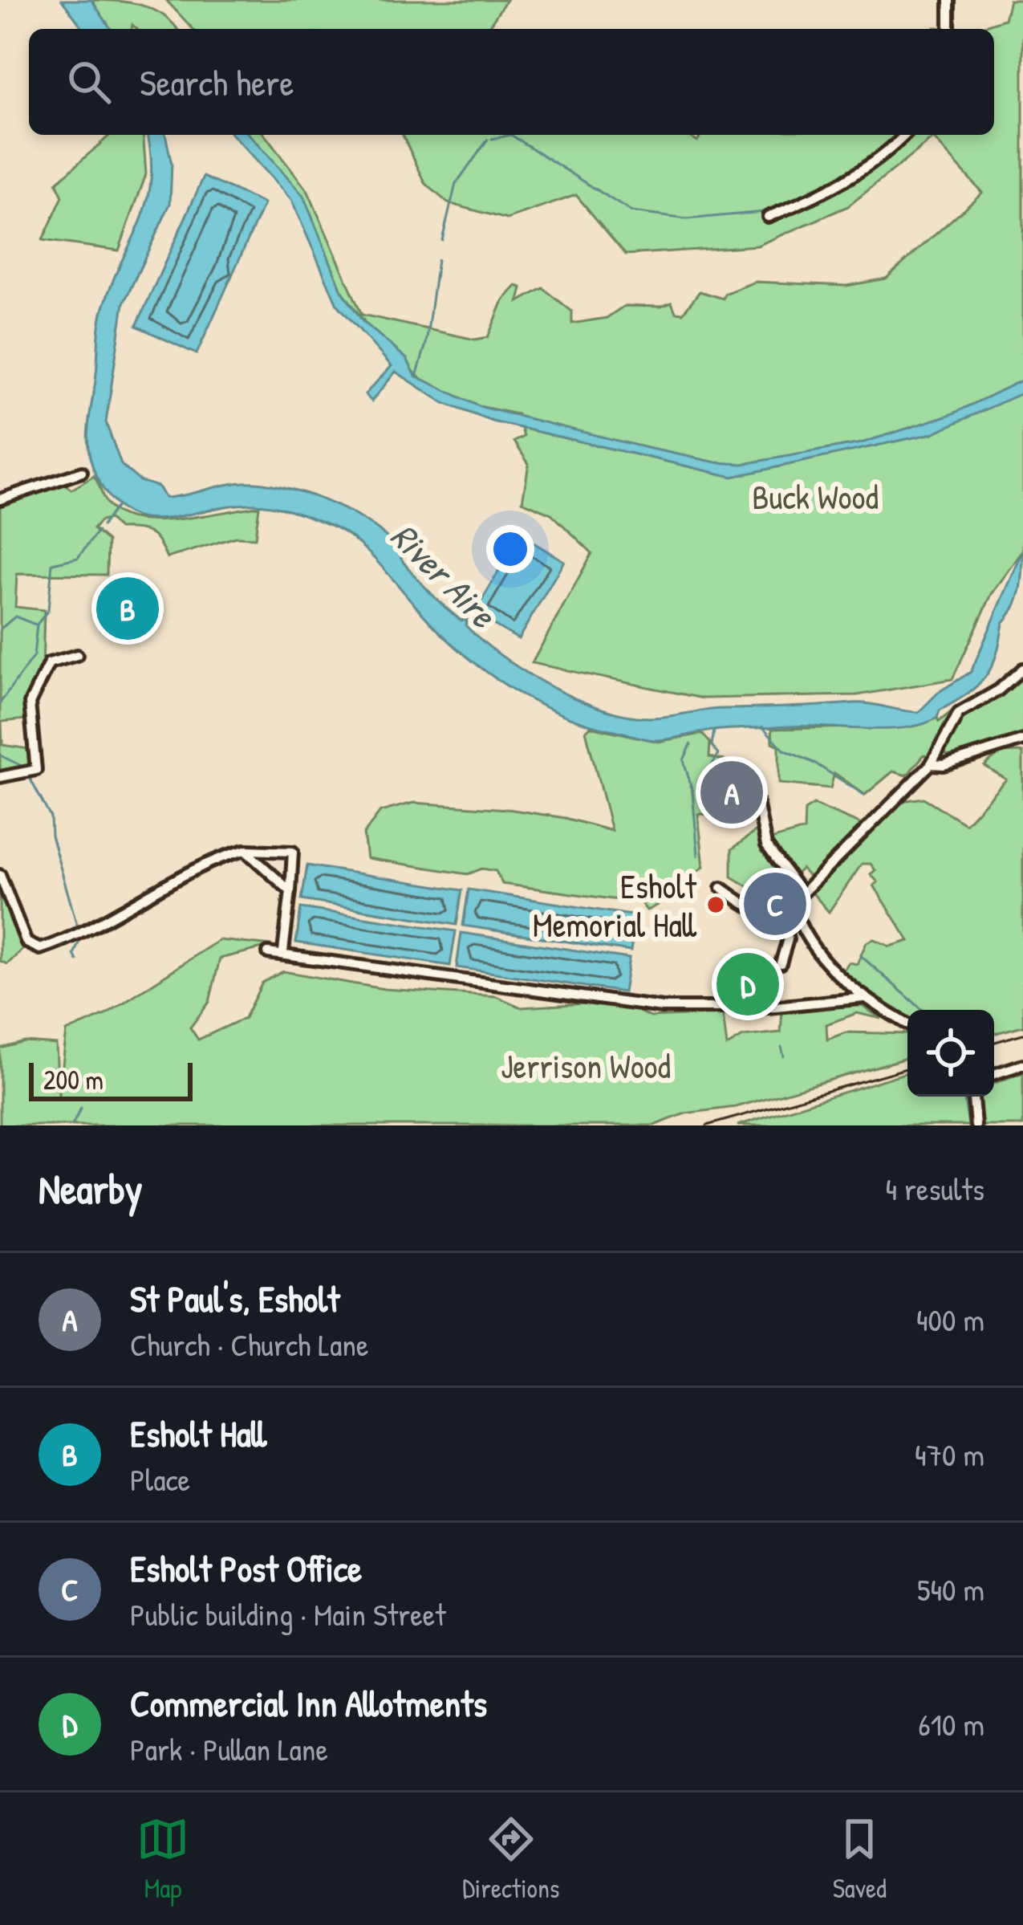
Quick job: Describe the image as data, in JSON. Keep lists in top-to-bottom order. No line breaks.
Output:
{"water":["River Aire"],"parks":["Buck Wood","Jerrison Wood"],"places":["Esholt Memorial Hall"],"scale_bar":"200 m","page":{"search":"Search here","pins":["B","A","C","D"],"scale":"200 m","heading":["Nearby","4 results"],"list":[{"mark":"A","name":"St Paul's, Esholt","note":"Church · Church Lane","value":"400 m"},{"mark":"B","name":"Esholt Hall","note":"Place","value":"470 m"},{"mark":"C","name":"Esholt Post Office","note":"Public building · Main Street","value":"540 m"},{"mark":"D","name":"Commercial Inn Allotments","note":"Park · Pullan Lane","value":"610 m"}],"nav":["Map","Directions","Saved"]}}
